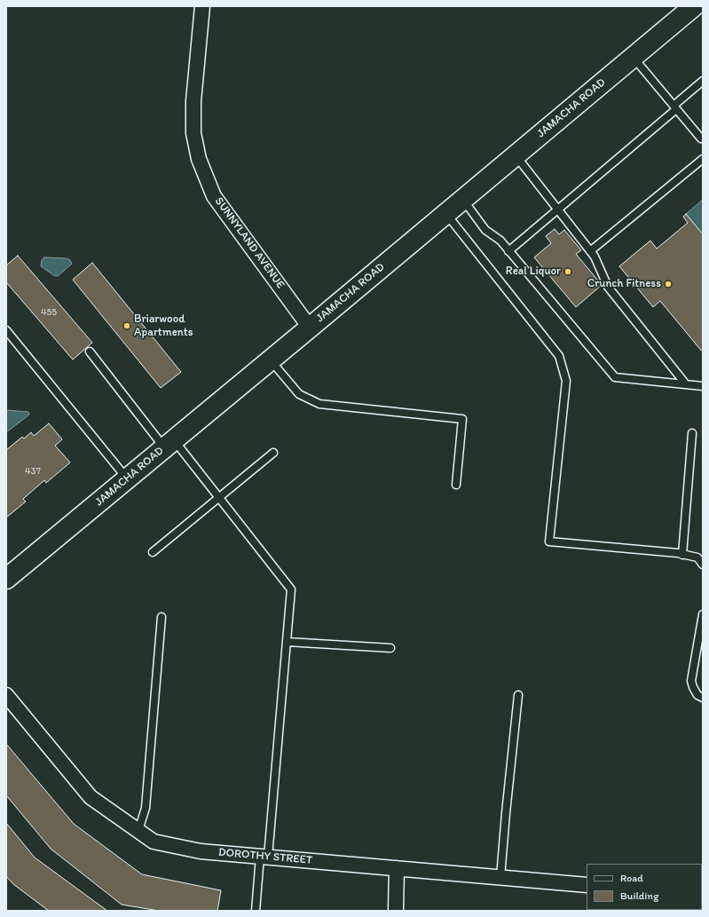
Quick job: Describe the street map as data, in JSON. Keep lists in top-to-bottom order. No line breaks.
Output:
{"streets":{"main road":["JAMACHA ROAD"],"street":["SUNNYLAND AVENUE","DOROTHY STREET"]},"crossings":[["JAMACHA ROAD","SUNNYLAND AVENUE"]],"places":["Real Liquor","Crunch Fitness","Briarwood Apartments"],"house_numbers":["455","437"],"legend":["Road","Building"]}
